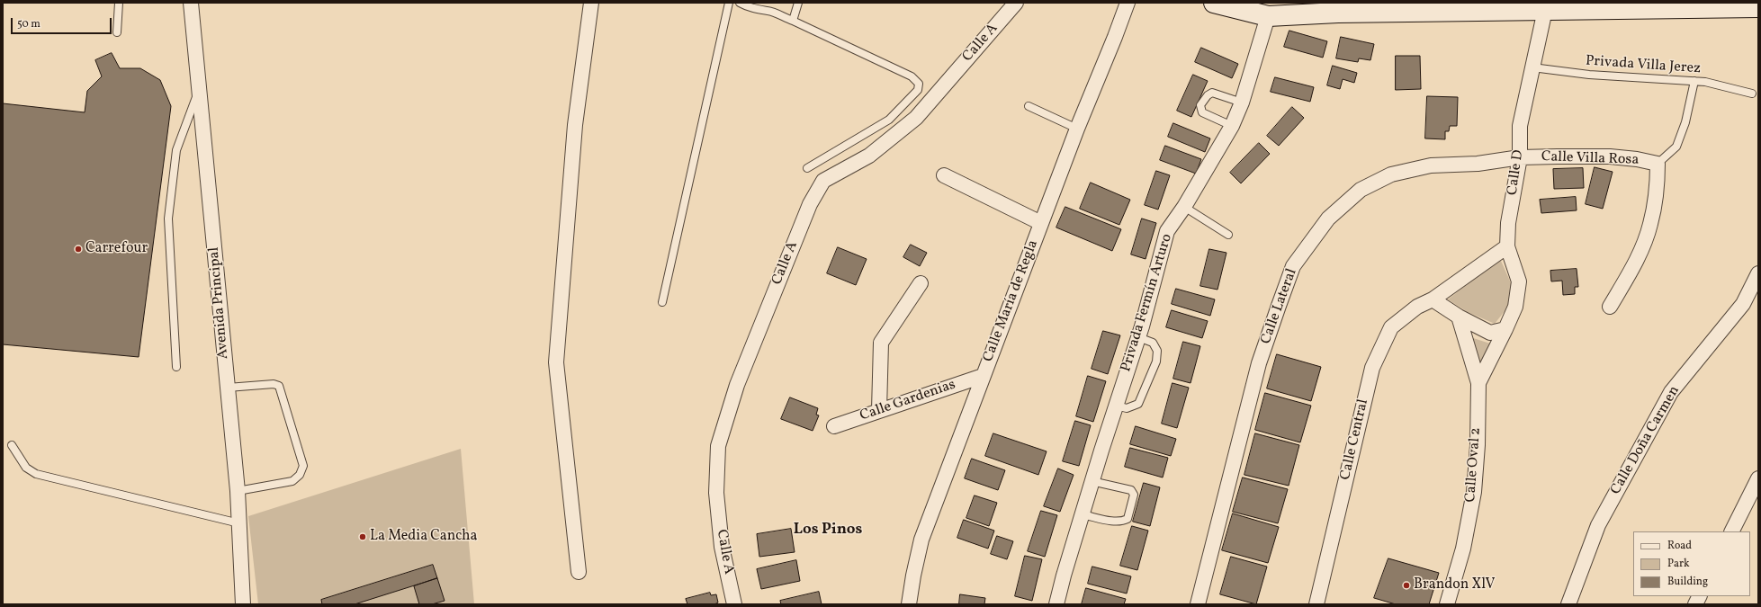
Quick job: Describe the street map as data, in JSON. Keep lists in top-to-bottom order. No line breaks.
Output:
{"streets":{"street":["Calle A","Calle Villa Rosa","Calle D","Calle María de Regla","Avenida Principal","Privada Fermín Arturo","Calle Lateral","Calle Gardenias","Calle Central","Calle Doña Carmen","Calle Oval 2"],"lane":["Privada Villa Jerez"]},"crossings":[["Privada Villa Jerez","Calle D"],["Calle Villa Rosa","Calle D"],["Calle Villa Rosa","Calle Lateral"],["Calle D","Calle Lateral"],["Calle D","Calle Oval 2"],["Calle María de Regla","Calle Gardenias"]],"districts":["Los Pinos"],"places":["Carrefour","La Media Cancha","Brandon XlV"],"legend":["Road","Park","Building"],"scale_bar":"50 m"}
